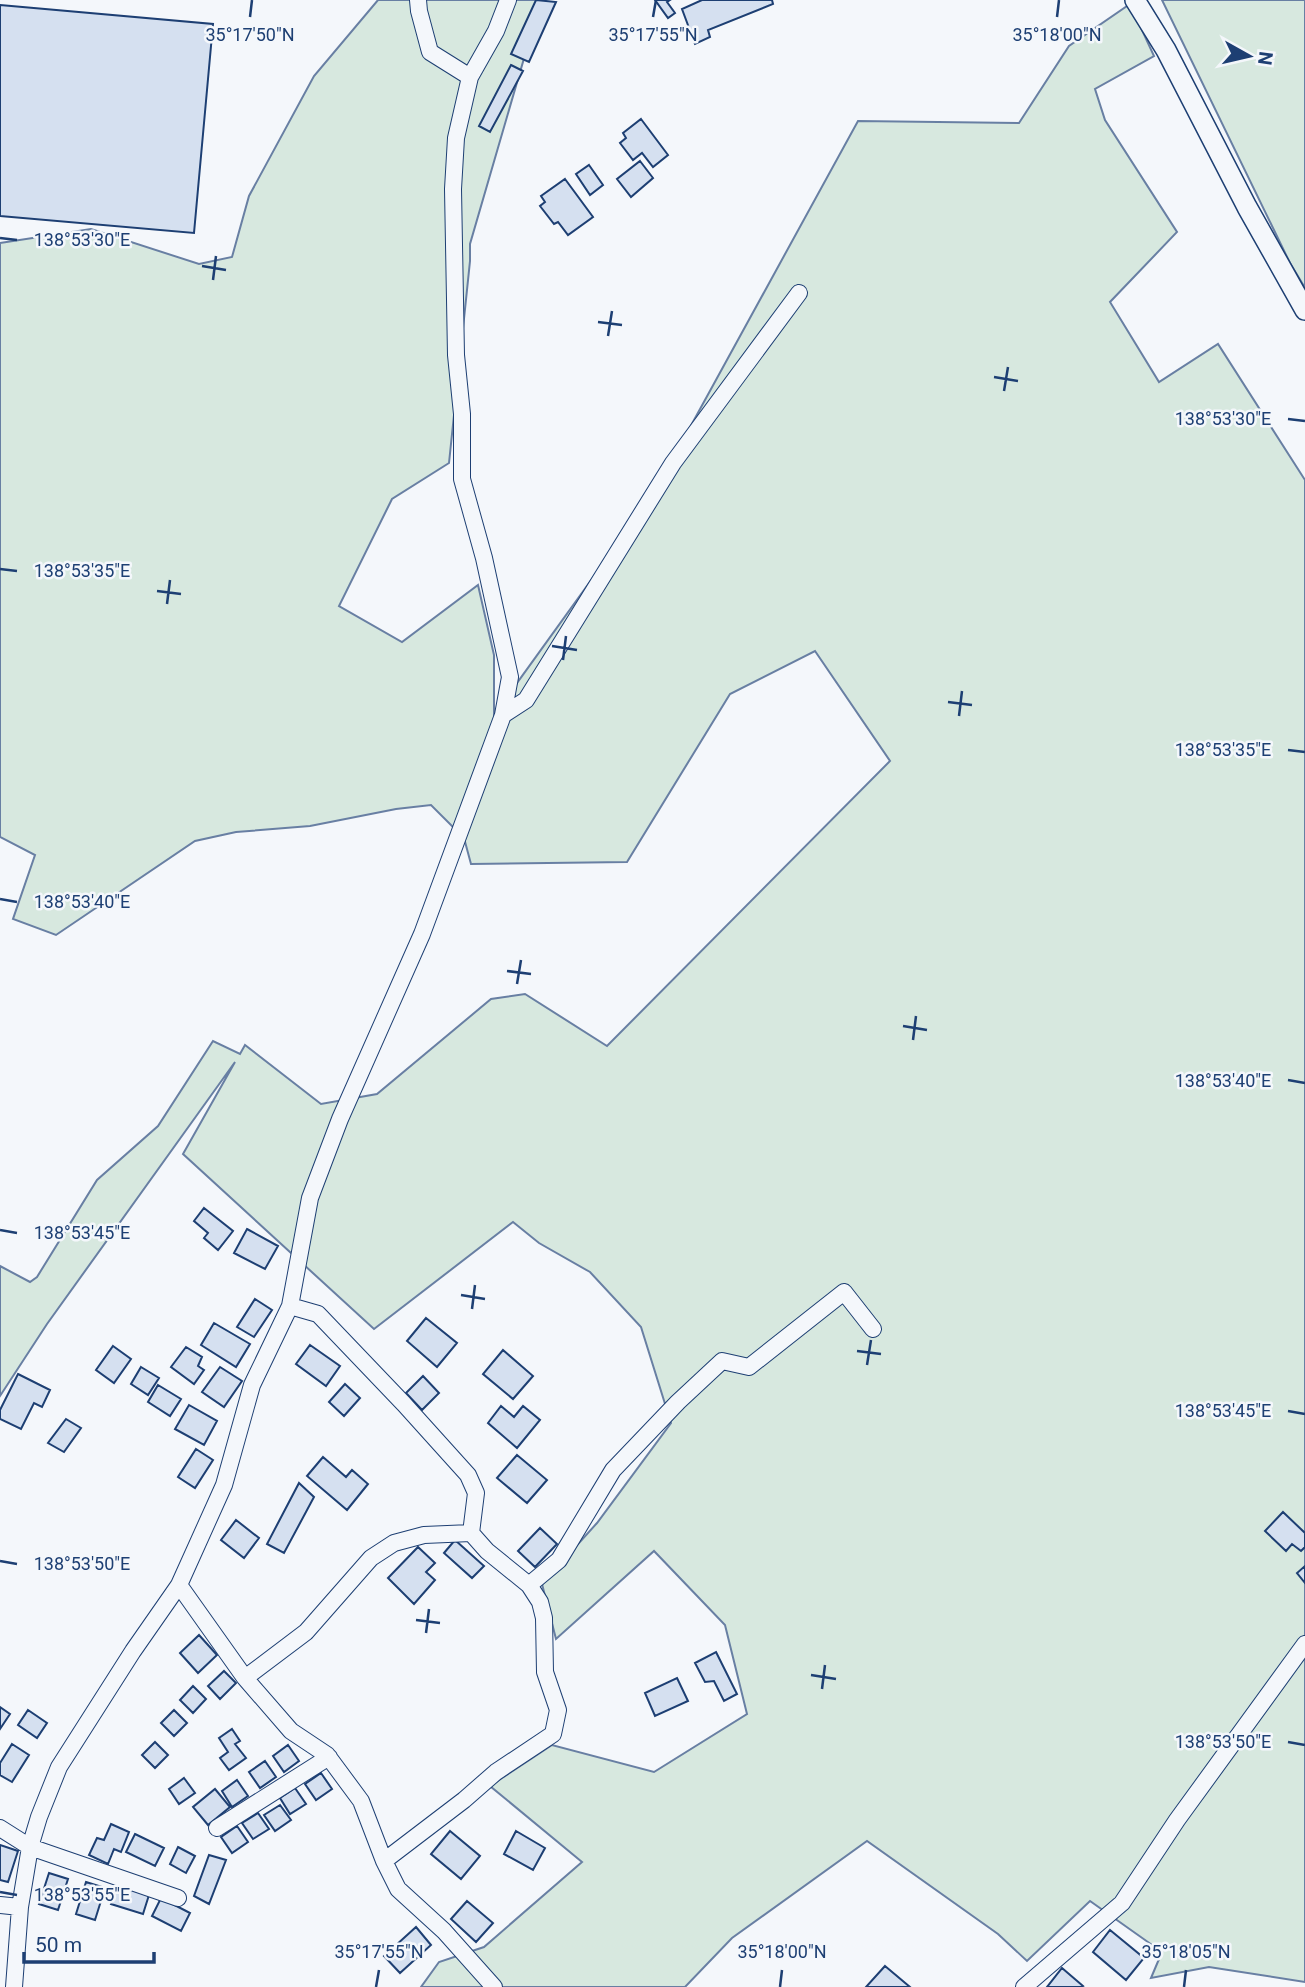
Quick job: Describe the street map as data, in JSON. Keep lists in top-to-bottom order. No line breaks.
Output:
{"scale_bar":"50 m","north":"right","coordinates":["35°17'50\"N","35°17'55\"N","35°18'00\"N","138°53'30\"E","138°53'35\"E","138°53'40\"E","138°53'45\"E","138°53'50\"E","138°53'55\"E","35°18'05\"N"]}
